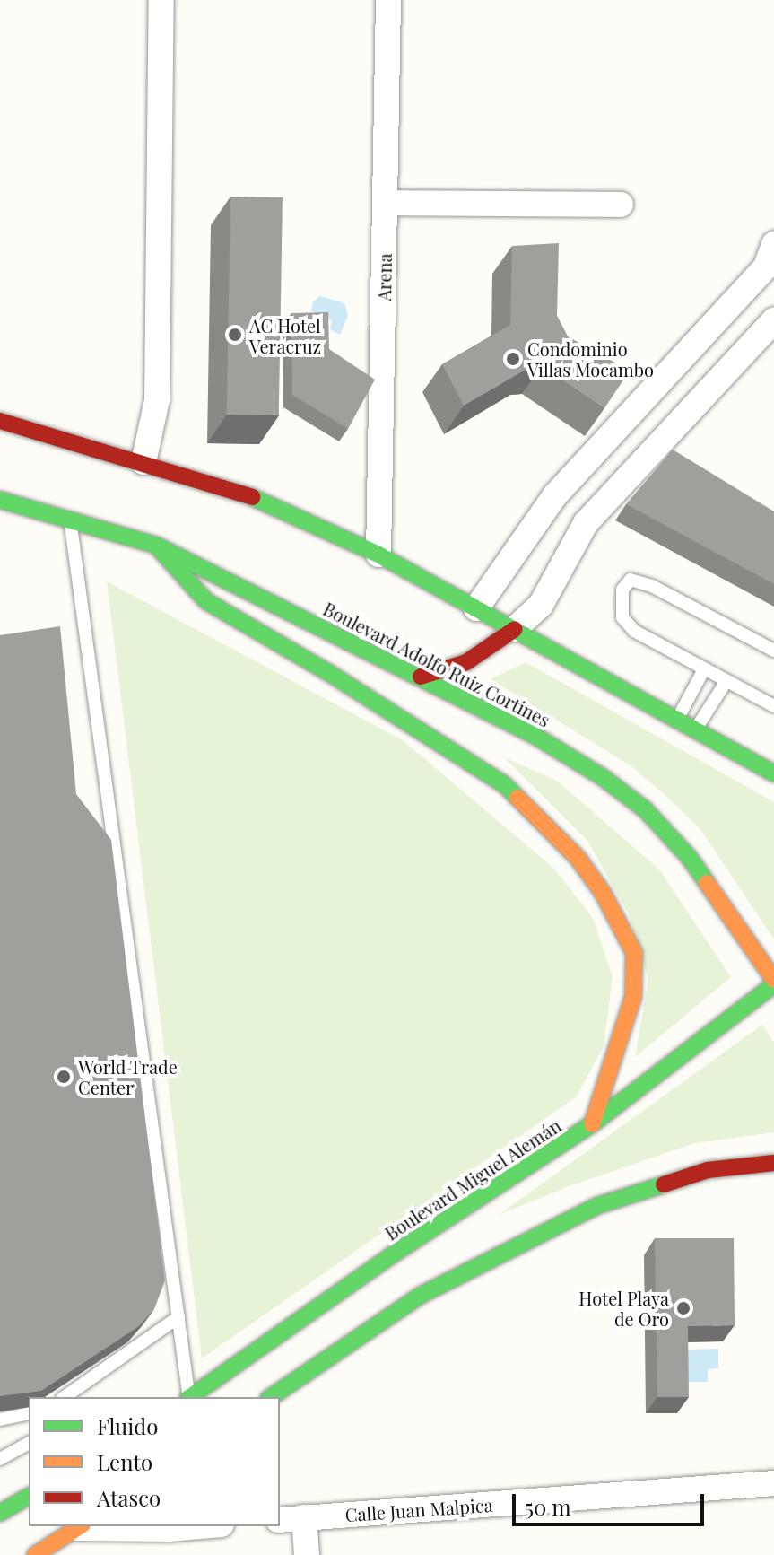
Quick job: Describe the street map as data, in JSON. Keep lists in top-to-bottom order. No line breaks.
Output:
{"streets":{"main road":["Boulevard Adolfo Ruiz Cortines","Boulevard Miguel Alemán"],"street":["Arena","Calle Juan Malpica"]},"crossings":[["Boulevard Adolfo Ruiz Cortines","Boulevard Miguel Alemán"]],"places":["AC Hotel Veracruz","Condominio Villas Mocambo","World Trade Center","Hotel Playa de Oro"],"legend":["Fluido","Lento","Atasco"],"scale_bar":"50 m"}
